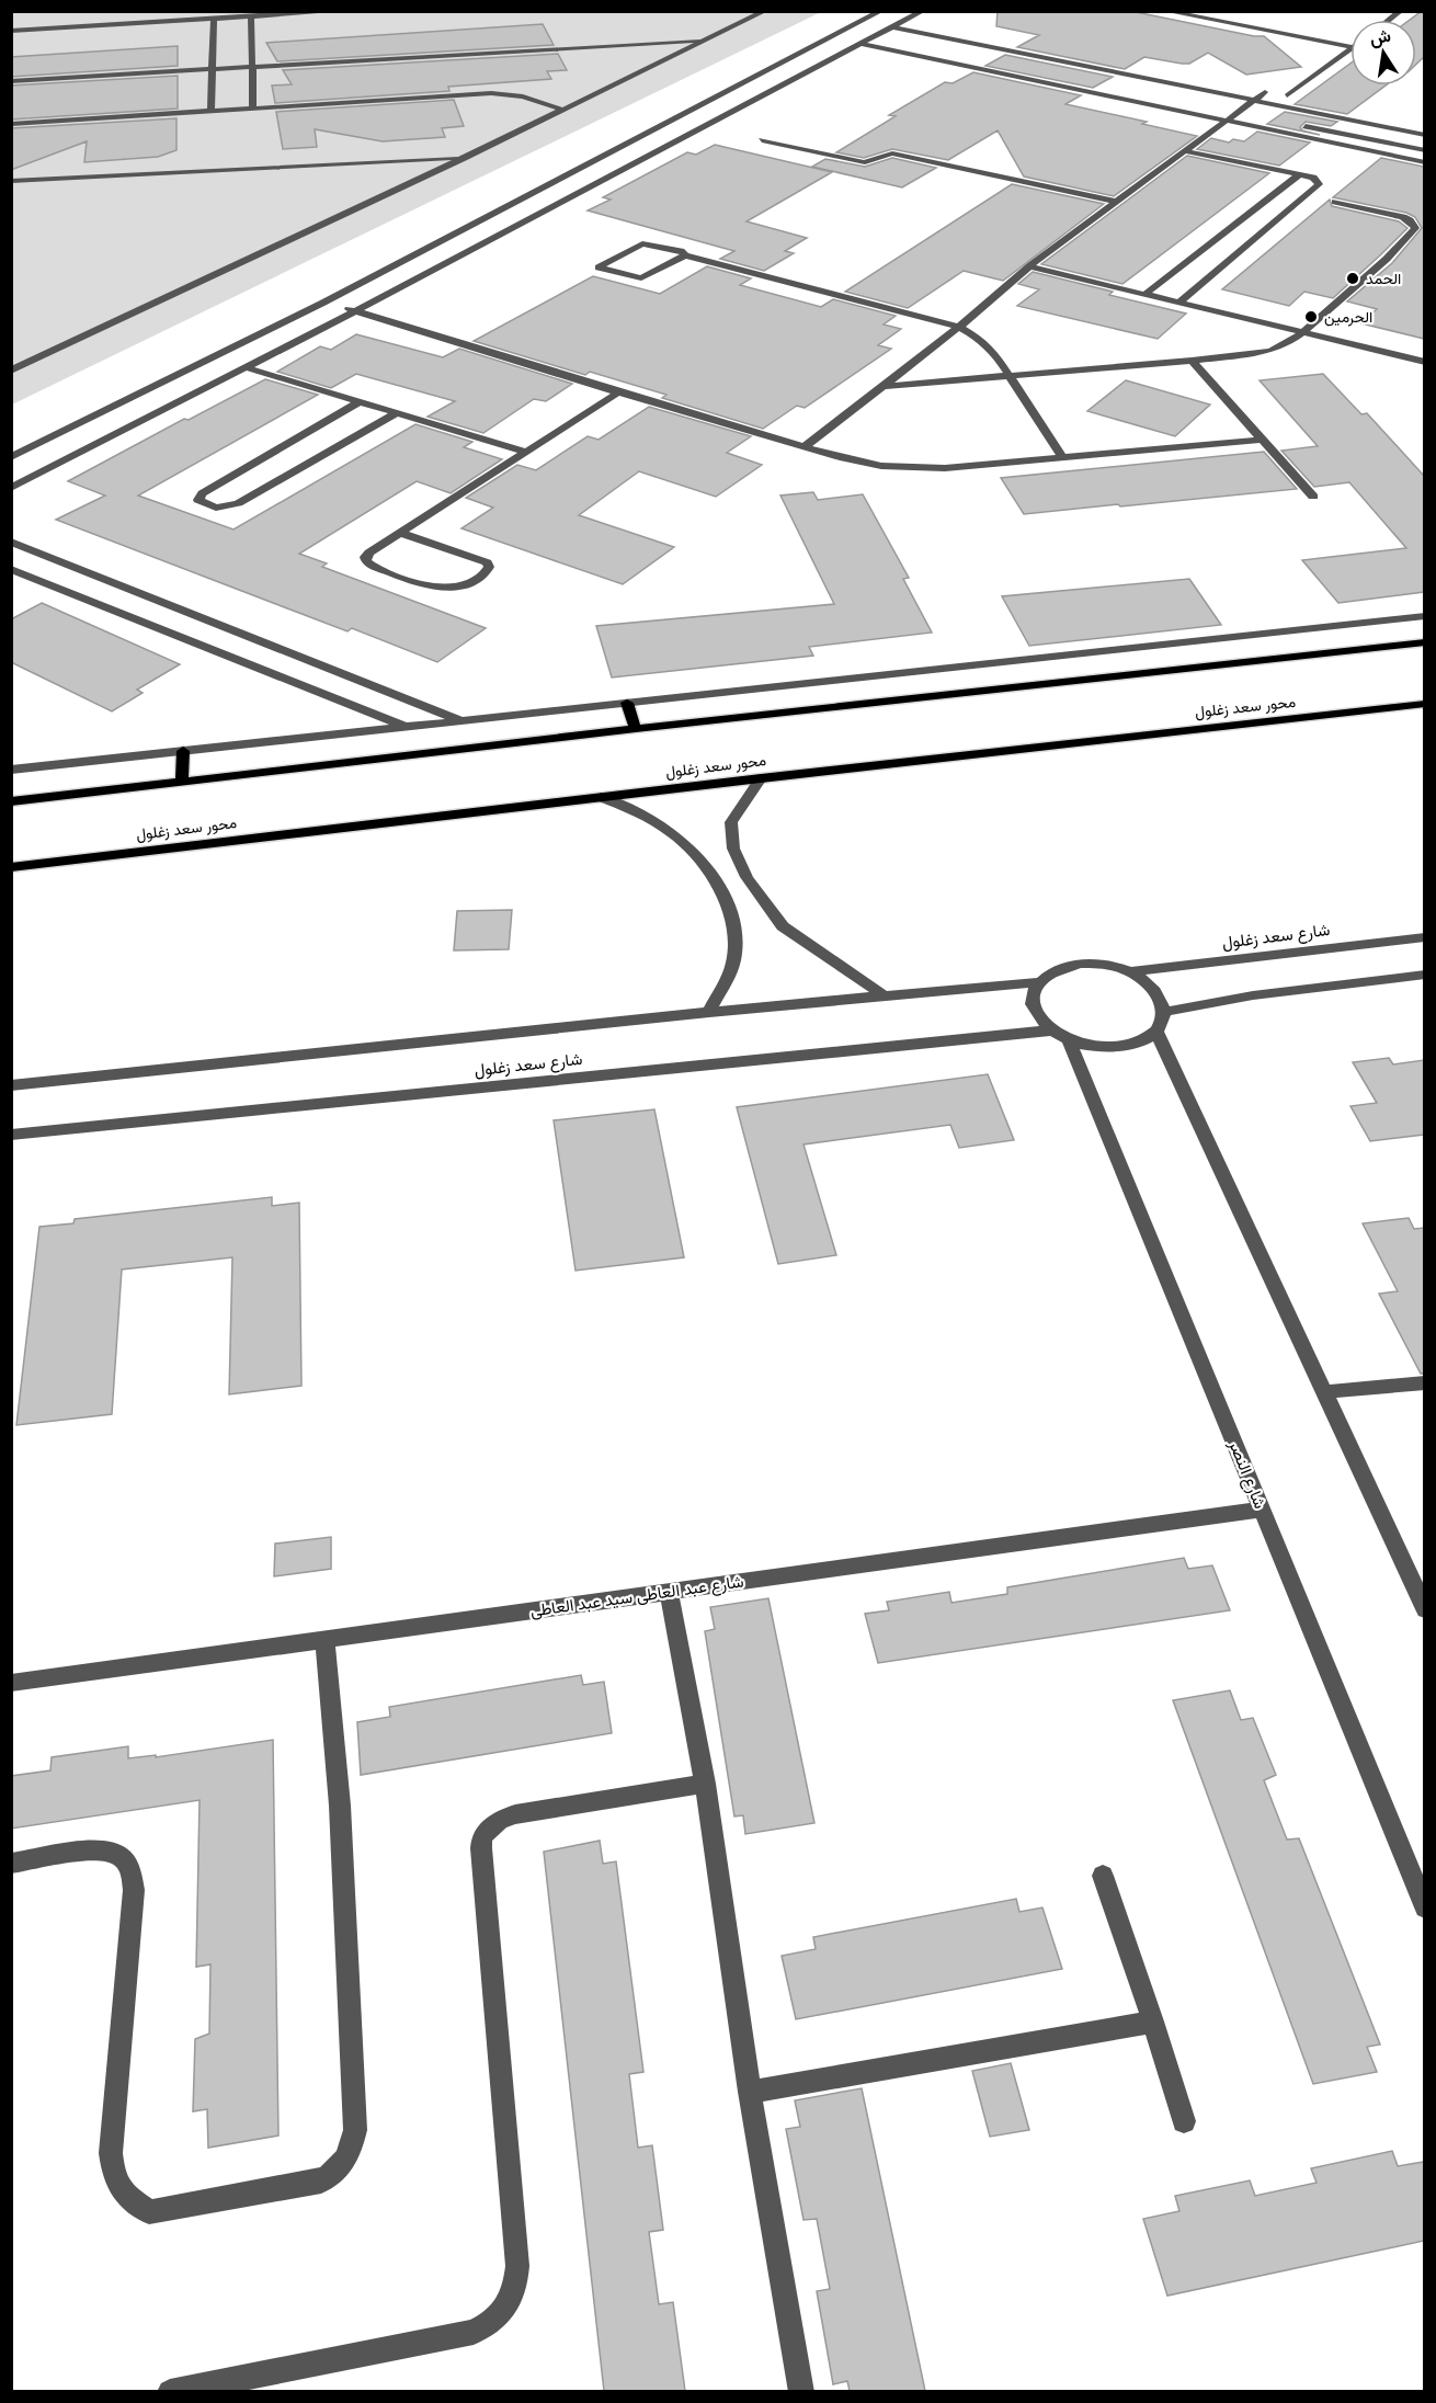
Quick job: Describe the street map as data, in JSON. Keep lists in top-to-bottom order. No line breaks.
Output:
{"streets":{"main road":["محور سعد زغلول"],"street":["شارع سعد زغلول","شارع النصر","شارع عبد العاطى سيد عبد العاطى"]},"crossings":[["شارع سعد زغلول","شارع النصر"],["شارع النصر","شارع عبد العاطى سيد عبد العاطى"]],"places":["الحمد","الحرمين"],"north":"top"}
